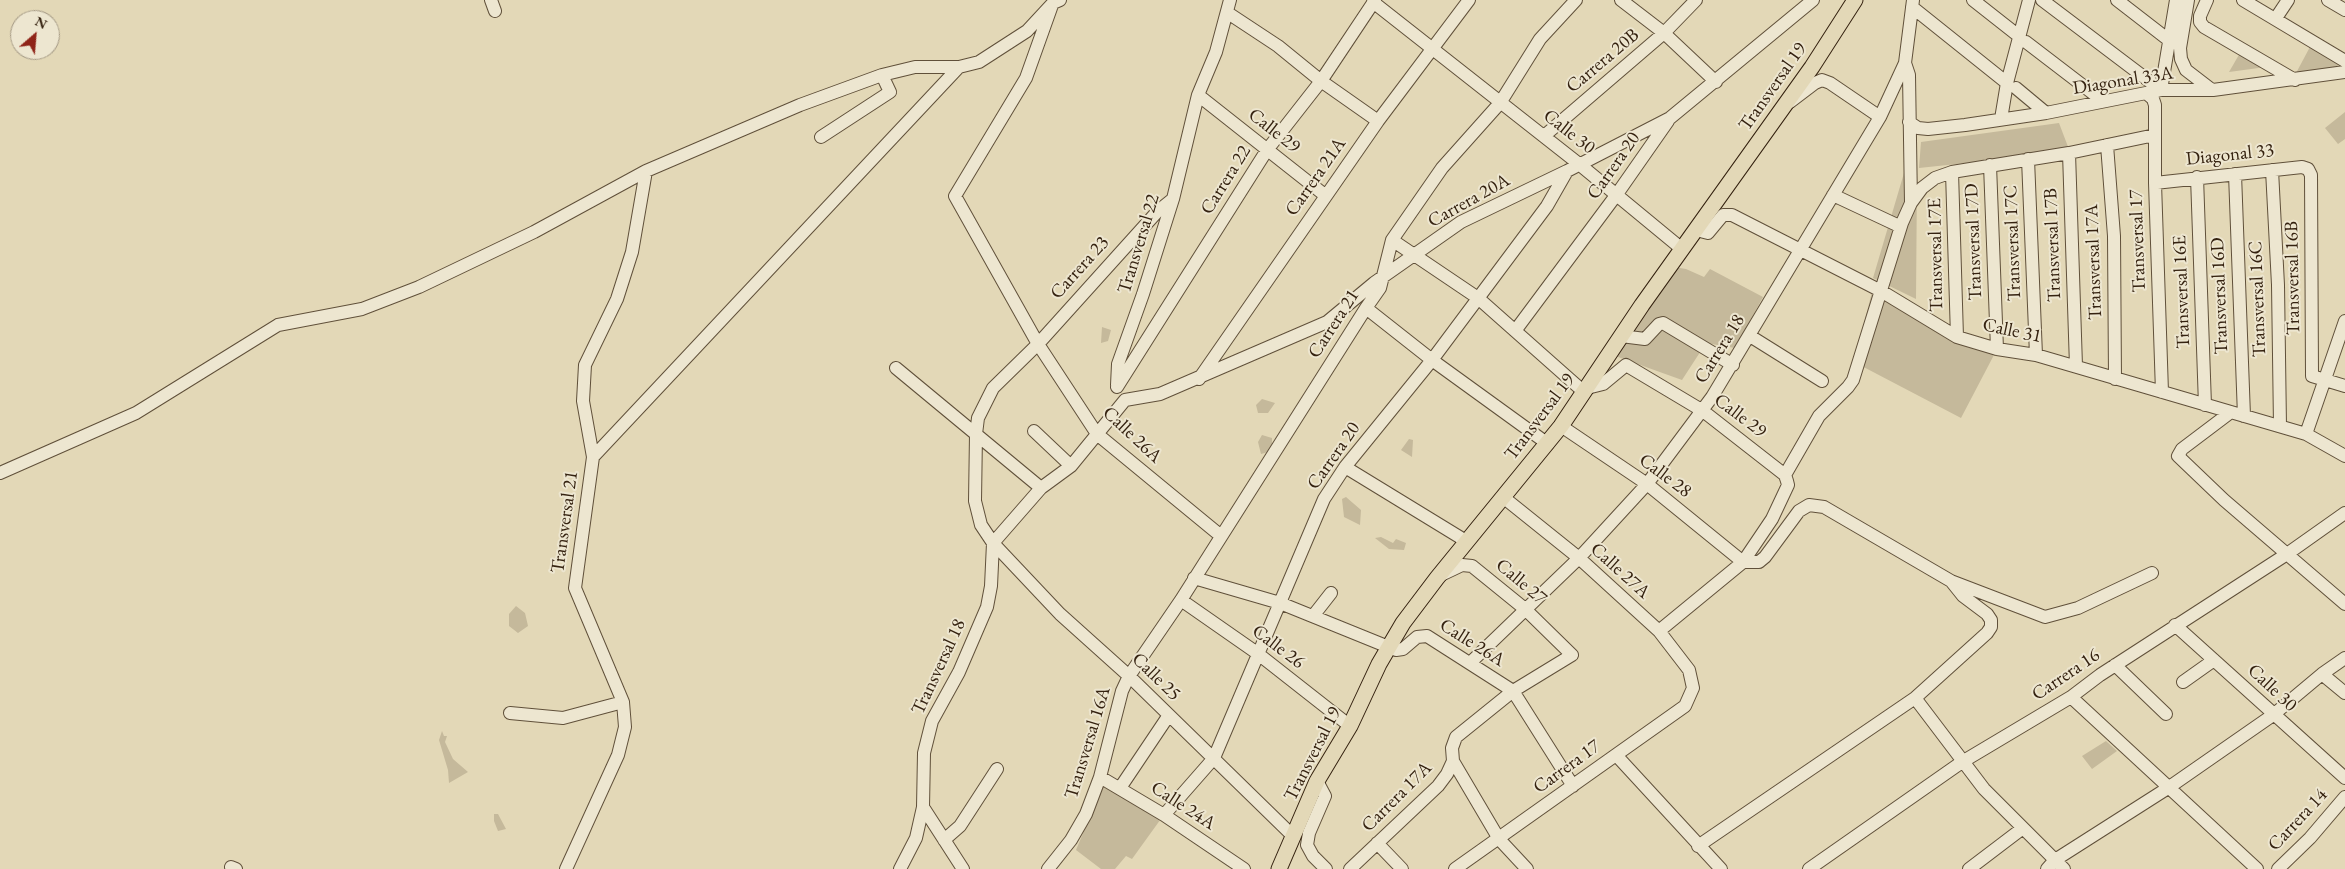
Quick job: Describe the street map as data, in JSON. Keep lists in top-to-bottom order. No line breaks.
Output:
{"streets":{"main road":["Transversal 19"],"street":["Carrera 20B","Diagonal 33A","Calle 29","Calle 30","Diagonal 33","Carrera 20","Carrera 21A","Carrera 22","Carrera 20A","Transversal 17","Transversal 17D","Transversal 17C","Transversal 22","Transversal 17B","Transversal 17E","Transversal 17A","Carrera 23","Transversal 16B","Transversal 16E","Transversal 16D","Transversal 16C","Carrera 21","Calle 31","Carrera 18","Calle 26A","Calle 28","Transversal 21","Calle 27A","Calle 27","Calle 26","Transversal 18","Carrera 16","Calle 25","Transversal 16A","Carrera 17","Carrera 17A","Calle 24A","Carrera 14"]},"crossings":[["Carrera 20B","Calle 30"],["Diagonal 33A","Transversal 17"],["Transversal 19","Calle 29"],["Transversal 19","Calle 30"],["Transversal 19","Calle 31"],["Transversal 19","Calle 26A"],["Transversal 19","Calle 28"],["Transversal 19","Calle 27A"],["Transversal 19","Calle 27"],["Transversal 19","Calle 26"],["Transversal 19","Calle 25"],["Calle 29","Carrera 21A"],["Calle 29","Carrera 22"],["Calle 29","Transversal 22"],["Calle 29","Carrera 18"],["Calle 30","Carrera 20"],["Calle 30","Carrera 21A"],["Calle 30","Carrera 22"],["Calle 30","Carrera 20A"],["Calle 30","Carrera 21"],["Calle 30","Carrera 16"],["Diagonal 33","Transversal 17"],["Diagonal 33","Transversal 16B"],["Diagonal 33","Transversal 16E"],["Diagonal 33","Transversal 16D"],["Diagonal 33","Transversal 16C"],["Carrera 20","Carrera 20A"],["Carrera 20","Calle 26"],["Carrera 20","Calle 25"],["Carrera 20","Calle 24A"],["Carrera 21A","Carrera 20A"],["Carrera 22","Transversal 22"],["Carrera 20A","Carrera 21"],["Transversal 17","Calle 31"],["Transversal 17D","Calle 31"],["Transversal 17C","Calle 31"],["Transversal 22","Carrera 23"],["Transversal 17B","Calle 31"],["Transversal 17E","Calle 31"],["Transversal 17A","Calle 31"],["Carrera 23","Calle 26A"],["Carrera 23","Calle 25"],["Transversal 16E","Calle 31"],["Transversal 16D","Calle 31"],["Transversal 16C","Calle 31"],["Carrera 21","Calle 26A"],["Carrera 21","Calle 26"],["Carrera 21","Calle 25"],["Carrera 21","Transversal 16A"],["Calle 31","Carrera 18"],["Carrera 18","Calle 26A"],["Carrera 18","Calle 28"],["Carrera 18","Calle 27A"],["Carrera 18","Calle 27"],["Calle 26A","Carrera 17"],["Calle 26A","Carrera 17A"],["Calle 27A","Carrera 17"],["Calle 27","Carrera 17A"],["Transversal 18","Calle 25"],["Calle 25","Transversal 16A"],["Transversal 16A","Calle 24A"]],"north":"top right"}
